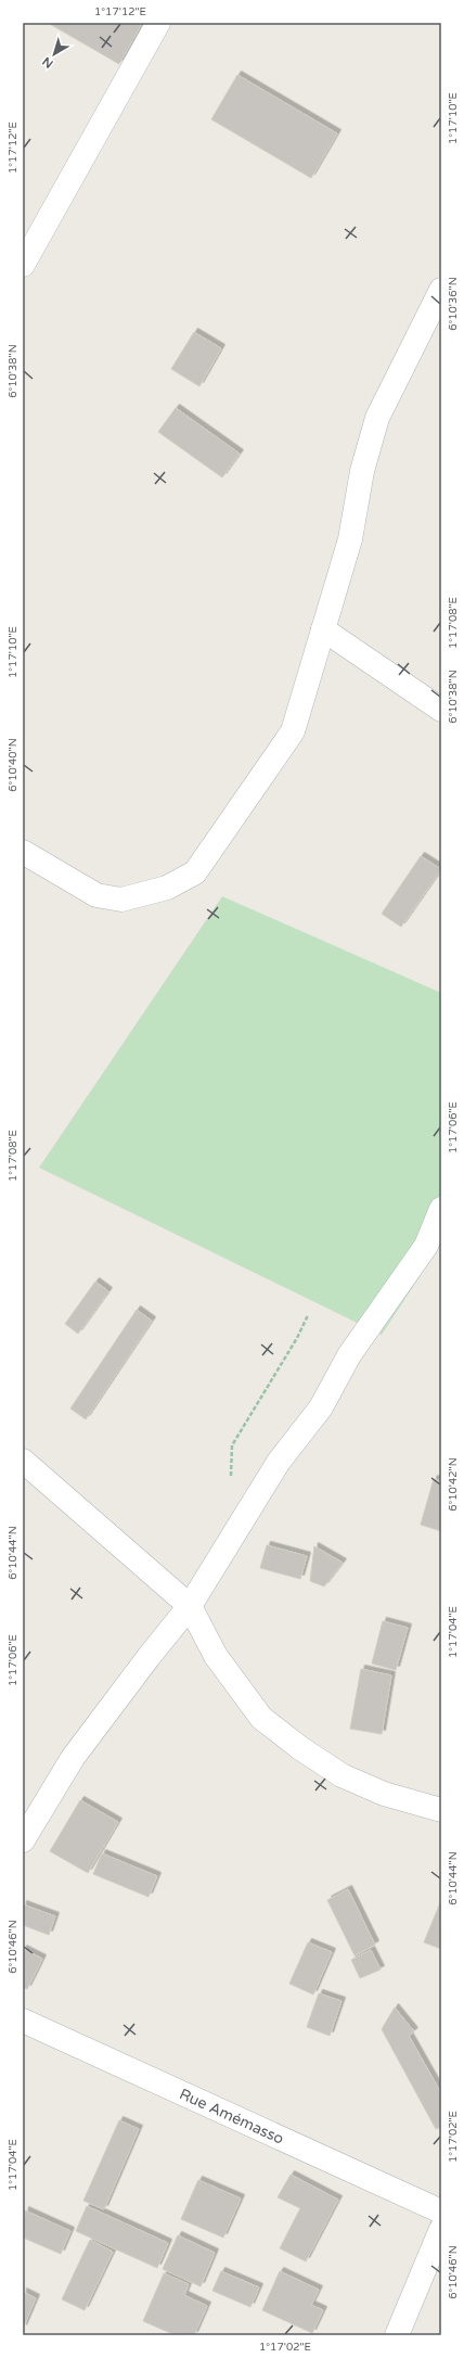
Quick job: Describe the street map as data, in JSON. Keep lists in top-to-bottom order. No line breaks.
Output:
{"streets":{"street":["Rue Amémasso"]},"north":"bottom left","coordinates":["1°17'12\"E","1°17'10\"E","6°10'36\"N","6°10'38\"N","1°17'08\"E","6°10'40\"N","1°17'06\"E","6°10'42\"N","6°10'44\"N","1°17'04\"E","6°10'46\"N","1°17'02\"E"]}
